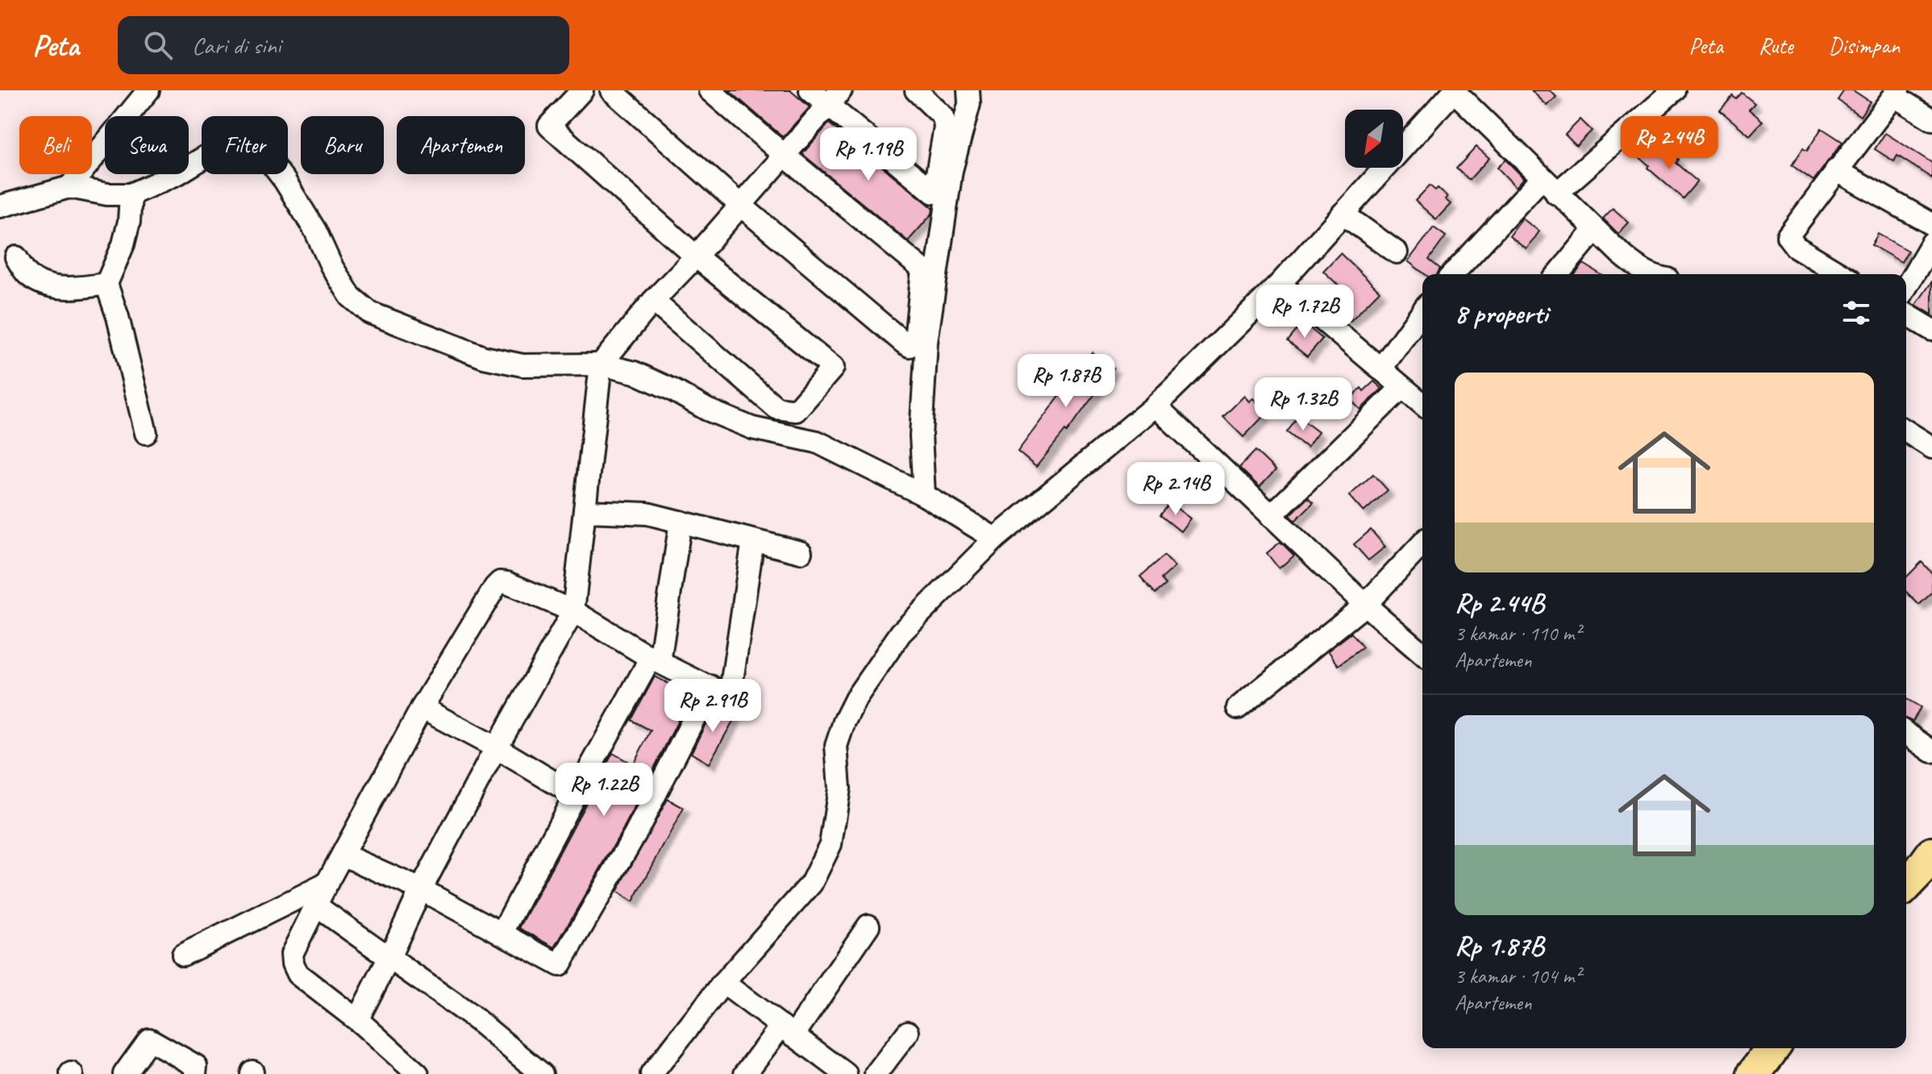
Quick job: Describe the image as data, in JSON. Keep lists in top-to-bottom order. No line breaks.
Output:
{"north":"bottom left","page":{"header":"Peta","search":"Cari di sini","nav":["Peta","Rute","Disimpan"],"price":["Rp 2.44B","Rp 1.19B","Rp 1.72B","Rp 1.87B","Rp 1.32B","Rp 2.14B","Rp 2.91B","Rp 1.22B"],"chip":["Beli","Sewa","Filter","Baru","Apartemen"],"heading":"8 properti","list":[{"name":"Rp 2.44B","note":"3 kamar · 110 m² · Apartemen"},{"name":"Rp 1.87B","note":"3 kamar · 104 m² · Apartemen"}]}}
